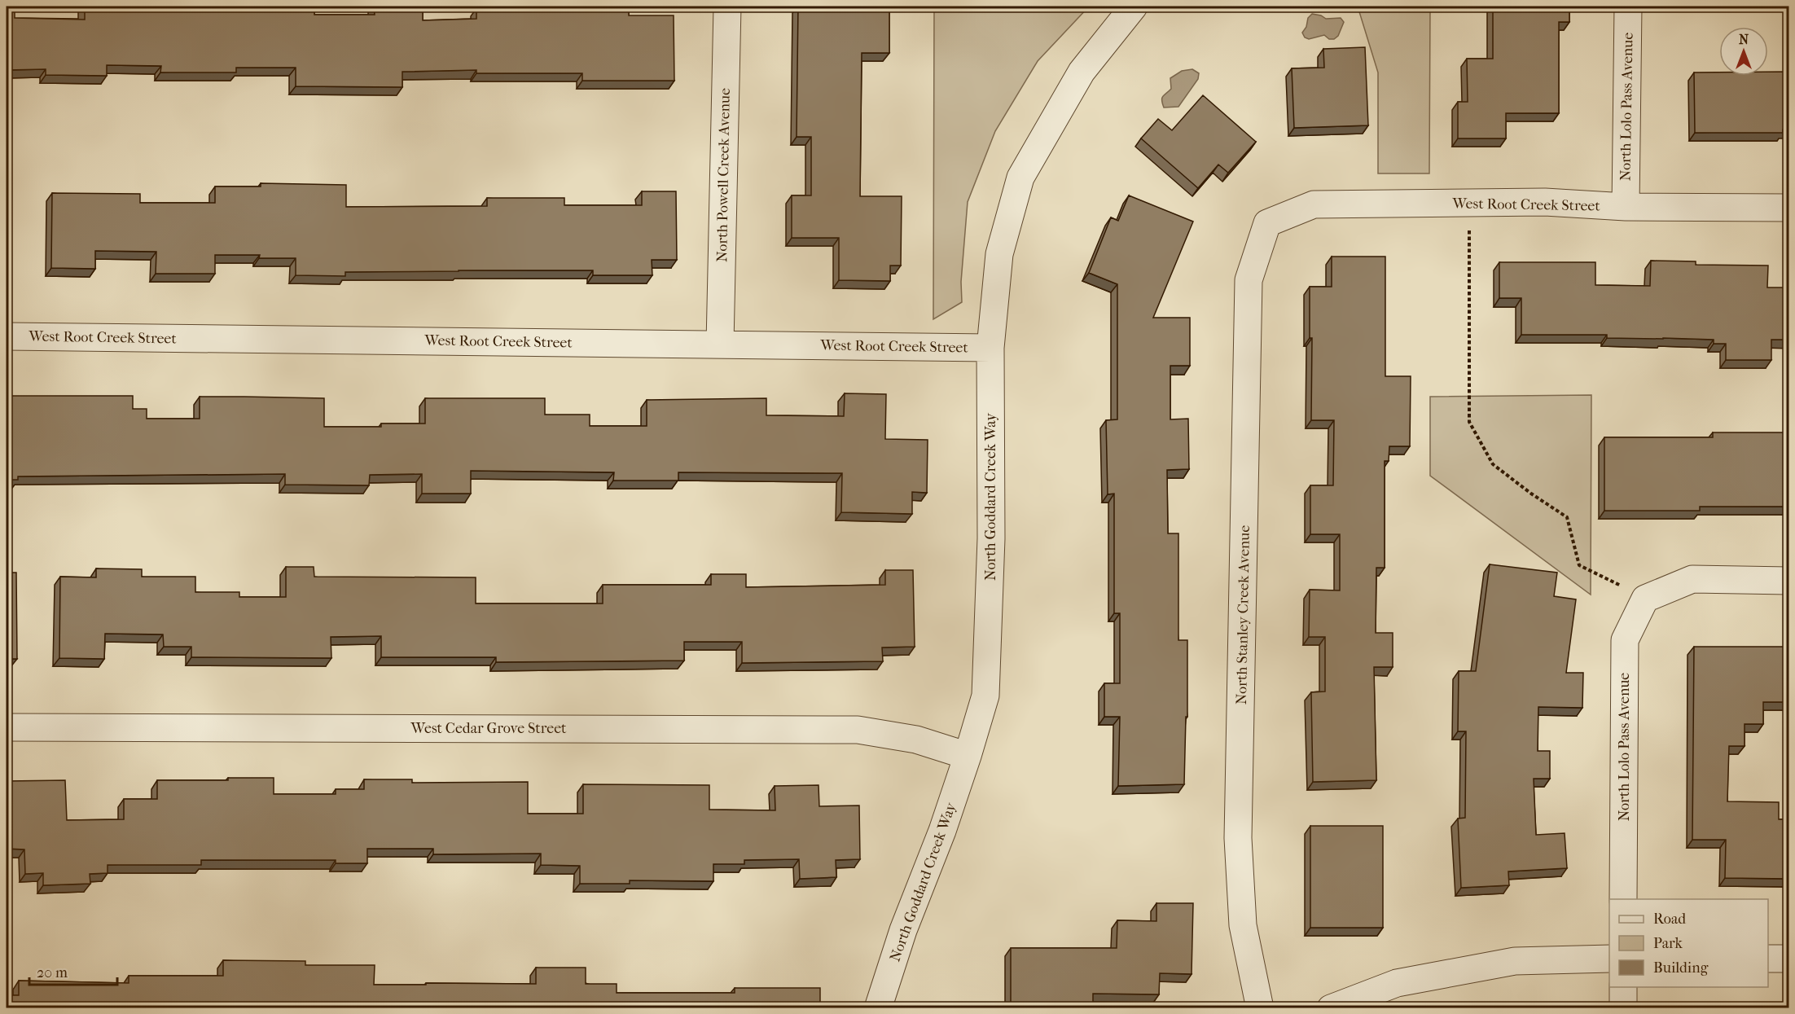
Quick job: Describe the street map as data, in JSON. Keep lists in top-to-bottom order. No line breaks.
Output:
{"streets":{"street":["North Lolo Pass Avenue","North Powell Creek Avenue","West Root Creek Street","North Goddard Creek Way","North Stanley Creek Avenue","West Cedar Grove Street"]},"crossings":[["North Lolo Pass Avenue","West Root Creek Street"],["North Powell Creek Avenue","West Root Creek Street"],["West Root Creek Street","North Goddard Creek Way"],["West Root Creek Street","North Stanley Creek Avenue"],["North Goddard Creek Way","West Cedar Grove Street"]],"legend":["Road","Park","Building"],"scale_bar":"20 m","north":"top"}
